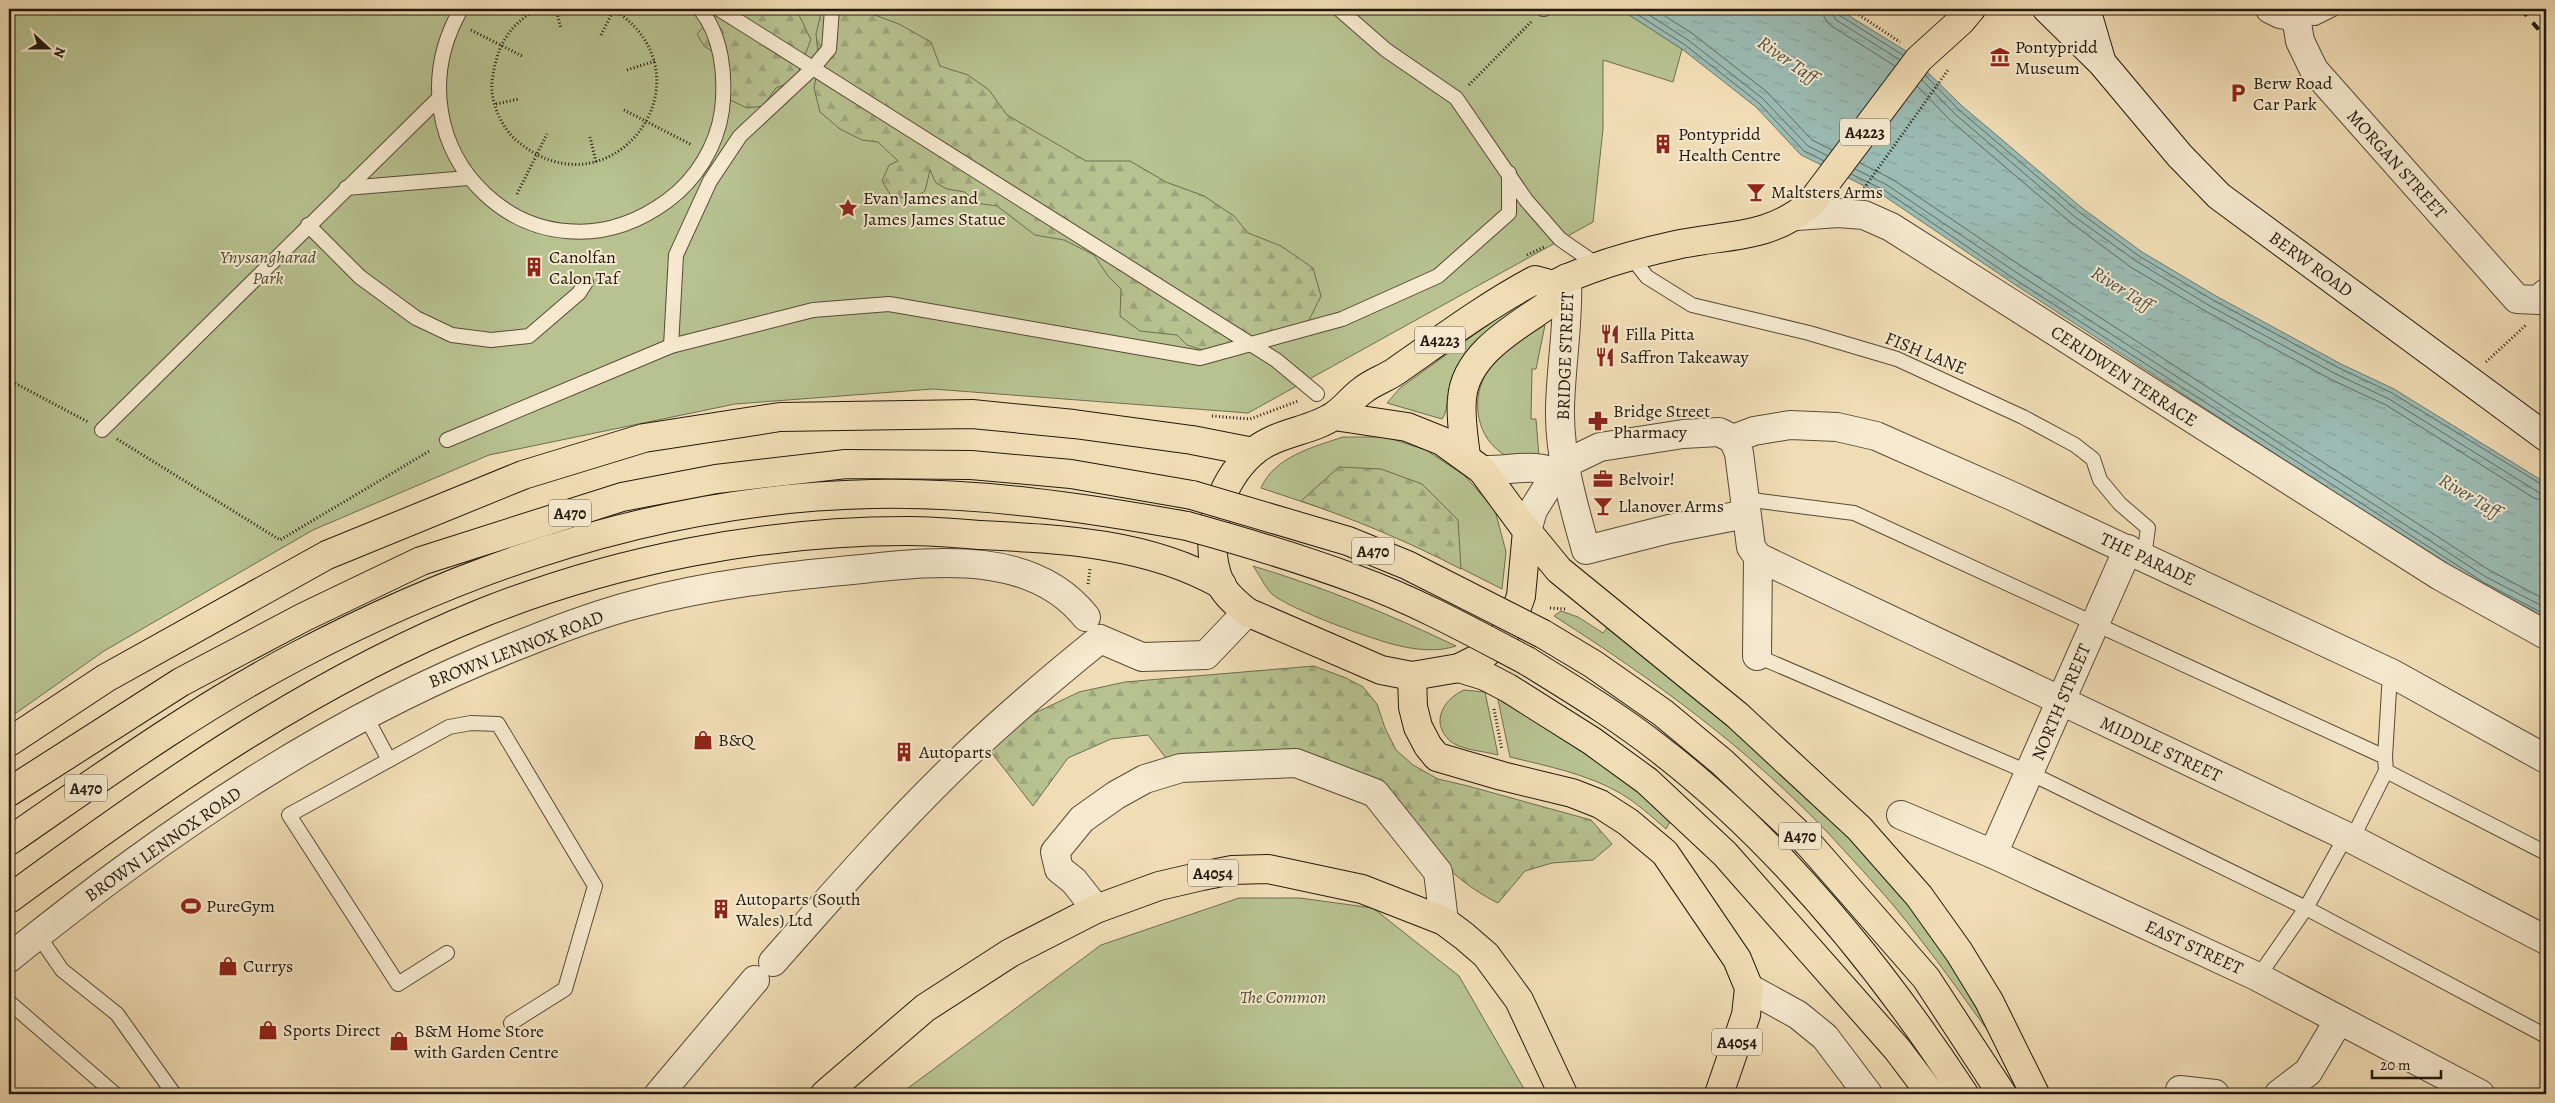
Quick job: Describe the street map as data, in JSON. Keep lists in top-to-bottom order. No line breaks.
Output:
{"streets":{"main road":["A4223","A470","A4054"],"street":["MORGAN STREET","BERW ROAD","BRIDGE STREET","CERIDWEN TERRACE","THE PARADE","BROWN LENNOX ROAD","NORTH STREET","MIDDLE STREET","EAST STREET"],"lane":["FISH LANE"]},"crossings":[["A4223","FISH LANE"],["A4223","BRIDGE STREET"],["A4223","CERIDWEN TERRACE"],["FISH LANE","THE PARADE"],["FISH LANE","NORTH STREET"],["THE PARADE","NORTH STREET"],["NORTH STREET","MIDDLE STREET"],["NORTH STREET","EAST STREET"]],"water":["River Taff"],"parks":["Ynysangharad Park","The Common"],"places":{"museum":["Pontypridd Museum"],"parking":["Berw Road Car Park"],"building":["Pontypridd Health Centre","Canolfan Calon Taf","Autoparts","Autoparts (South Wales) Ltd"],"bar":["Maltsters Arms","Llanover Arms"],"place":["Evan James and James James Statue"],"restaurant":["Filla Pitta","Saffron Takeaway"],"pharmacy":["Bridge Street Pharmacy"],"office":["Belvoir!"],"shop":["B&Q","Currys","Sports Direct","B&M Home Store with Garden Centre"],"sports":["PureGym"]},"scale_bar":"20 m","north":"right"}
